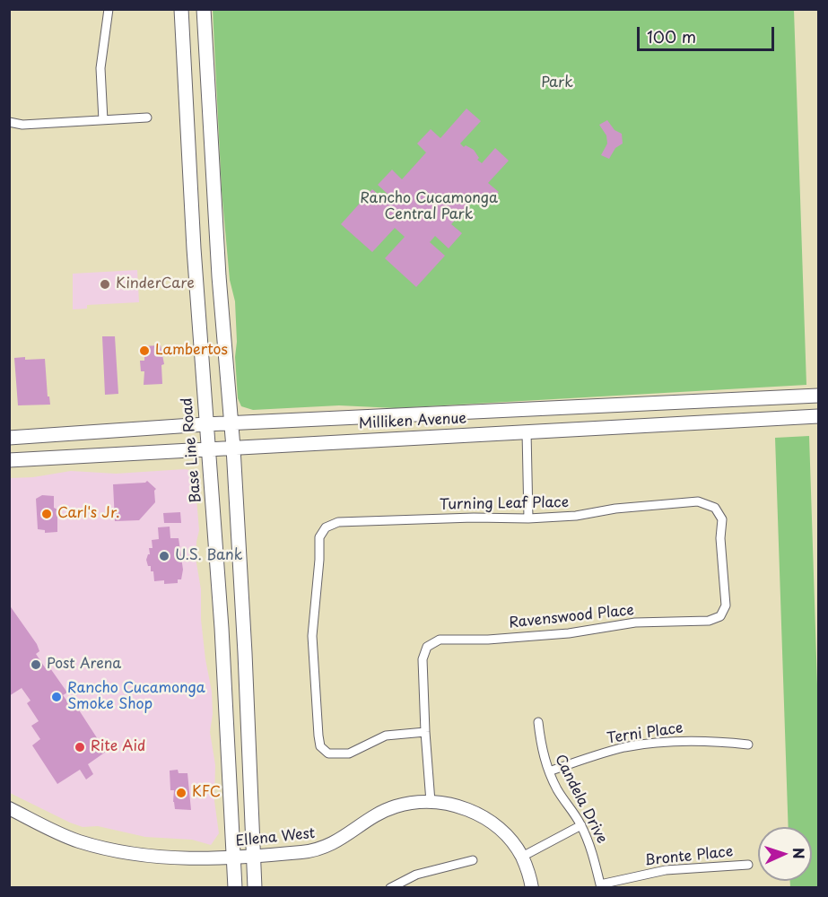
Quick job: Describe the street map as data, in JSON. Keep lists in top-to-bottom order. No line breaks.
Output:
{"streets":{"main road":["Milliken Avenue","Base Line Road"],"street":["Turning Leaf Place","Ravenswood Place","Terni Place","Candela Drive","Ellena West","Bronte Place"]},"crossings":[["Milliken Avenue","Base Line Road"],["Base Line Road","Ellena West"],["Turning Leaf Place","Ravenswood Place"],["Terni Place","Candela Drive"],["Candela Drive","Bronte Place"]],"parks":["Park","Rancho Cucamonga Central Park"],"places":["KinderCare","Lambertos","Carl's Jr.","U.S. Bank","Post Arena","Rancho Cucamonga Smoke Shop","Rite Aid","KFC"],"scale_bar":"100 m","north":"right"}
